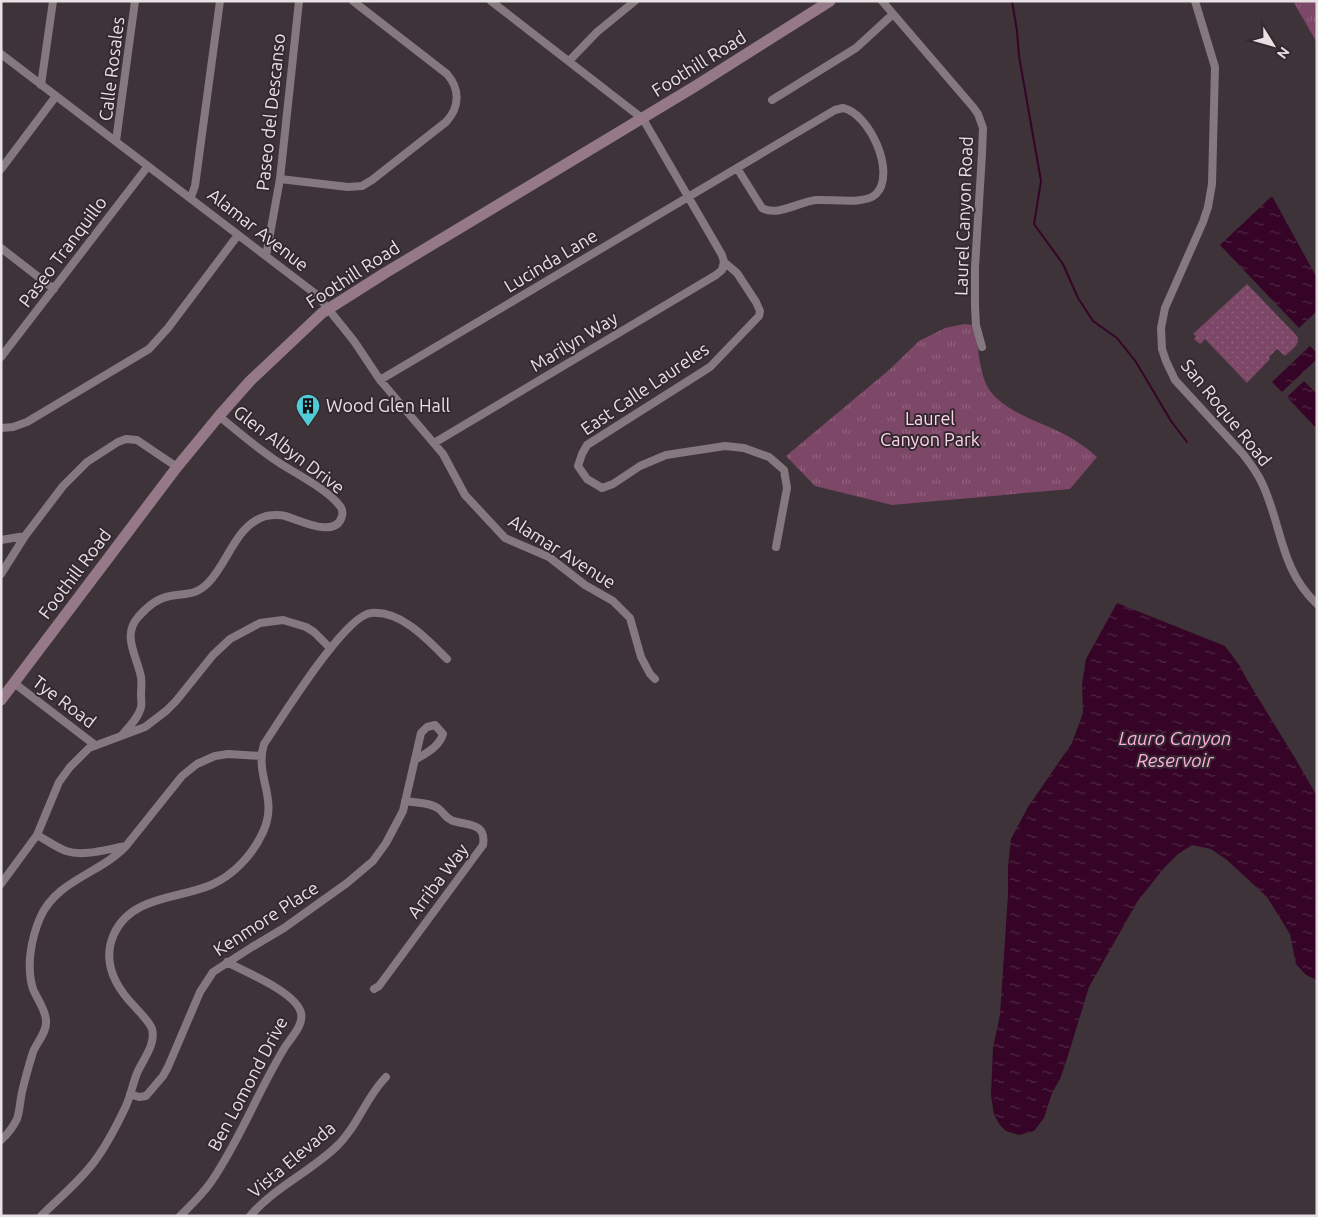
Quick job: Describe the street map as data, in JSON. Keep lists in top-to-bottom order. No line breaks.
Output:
{"streets":{"main road":["Foothill Road"],"street":["Calle Rosales","Paseo del Descanso","Laurel Canyon Road","Alamar Avenue","Paseo Tranquillo","Lucinda Lane","Marilyn Way","East Calle Laureles","San Roque Road","Glen Albyn Drive","Tye Road","Arriba Way","Kenmore Place","Ben Lomond Drive","Vista Elevada"]},"crossings":[["Foothill Road","Alamar Avenue"],["Foothill Road","East Calle Laureles"],["Foothill Road","Glen Albyn Drive"],["Foothill Road","Tye Road"],["Calle Rosales","Alamar Avenue"],["Paseo del Descanso","Alamar Avenue"],["Alamar Avenue","Paseo Tranquillo"],["Alamar Avenue","Lucinda Lane"],["Alamar Avenue","Marilyn Way"],["Lucinda Lane","East Calle Laureles"],["Marilyn Way","East Calle Laureles"],["Arriba Way","Kenmore Place"],["Kenmore Place","Ben Lomond Drive"]],"water":["Lauro Canyon Reservoir"],"parks":["Laurel Canyon Park"],"places":{"building":["Wood Glen Hall"]},"north":"bottom right"}
